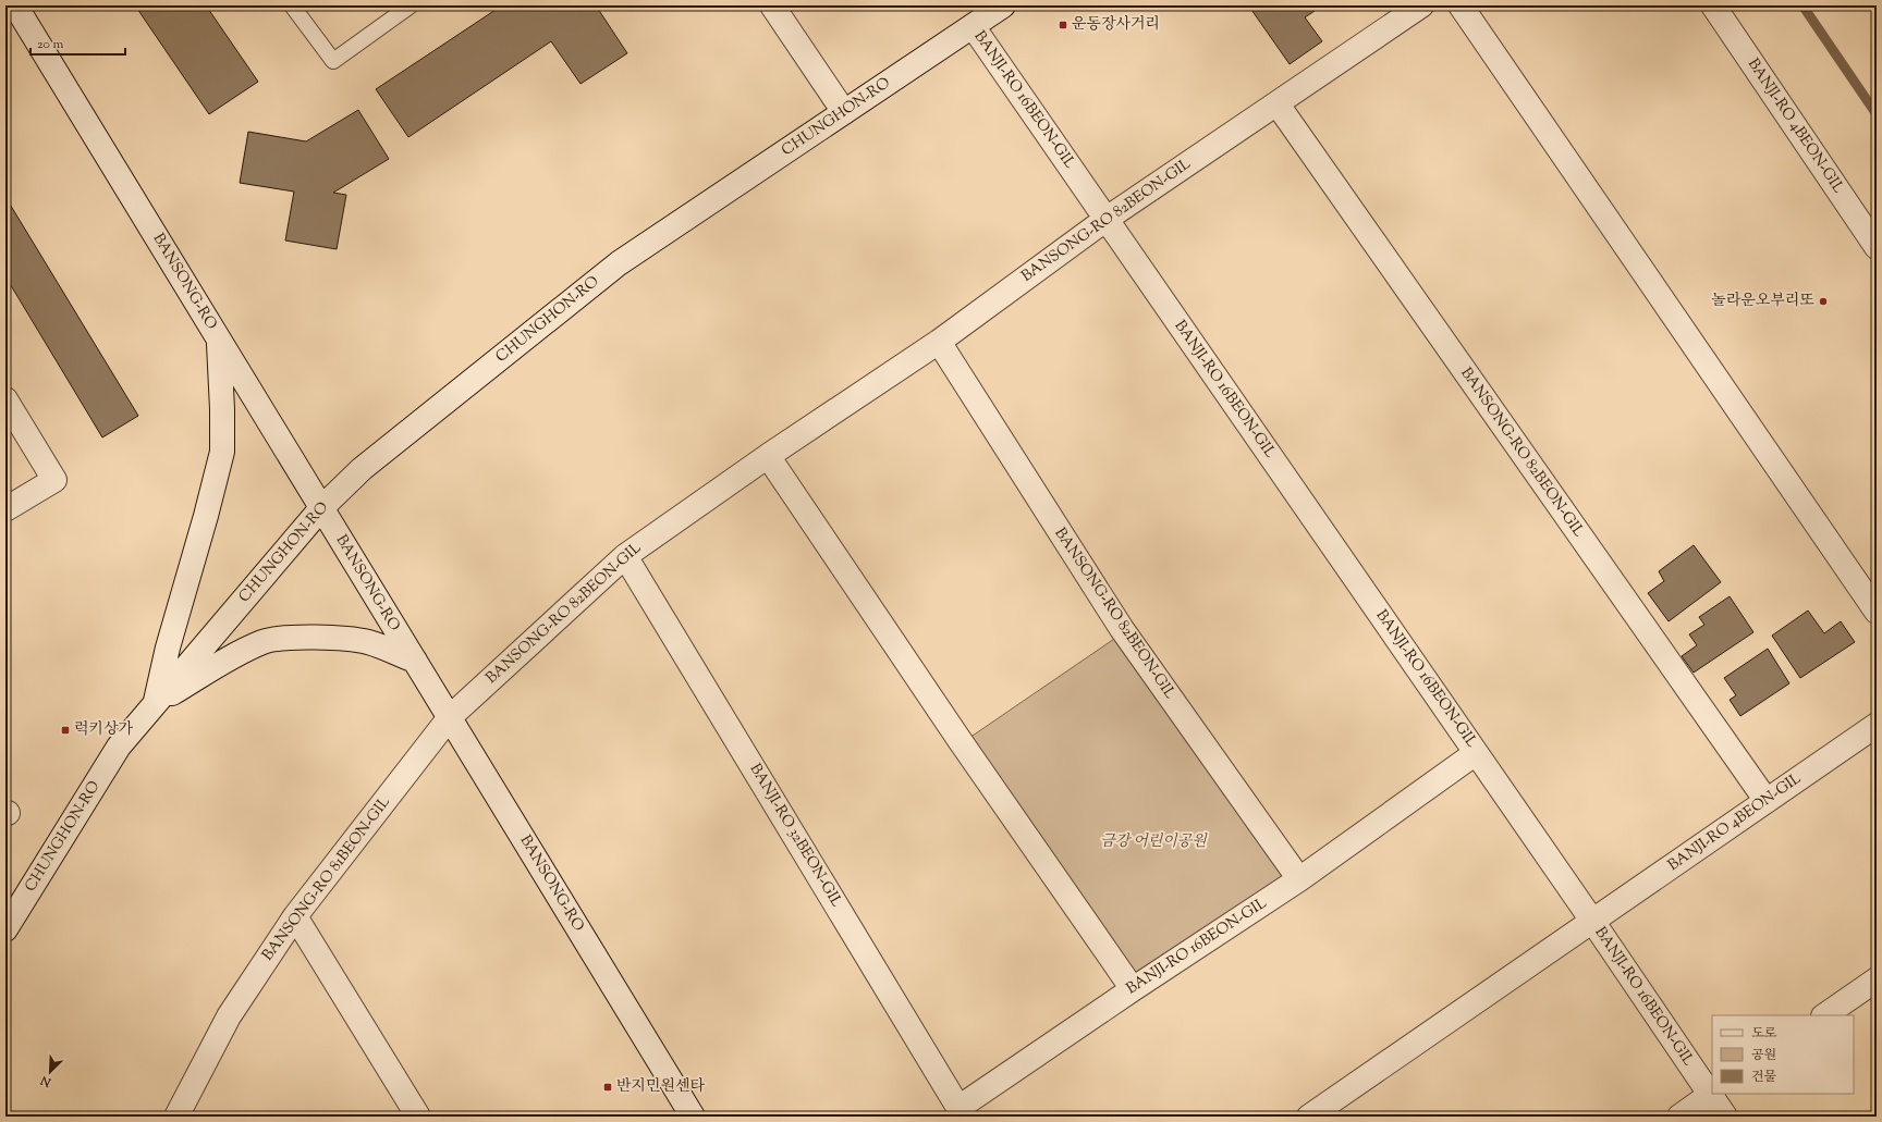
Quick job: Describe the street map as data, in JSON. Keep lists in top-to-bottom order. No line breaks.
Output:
{"streets":{"street":["BANJI-RO 16BEON-GIL","CHUNGHON-RO","BANJI-RO 4BEON-GIL","BANSONG-RO 82BEON-GIL","BANSONG-RO","BANJI-RO 32BEON-GIL","BANSONG-RO 81BEON-GIL"]},"crossings":[["BANJI-RO 16BEON-GIL","CHUNGHON-RO"],["BANJI-RO 16BEON-GIL","BANJI-RO 4BEON-GIL"],["BANJI-RO 16BEON-GIL","BANSONG-RO 82BEON-GIL"],["BANJI-RO 16BEON-GIL","BANJI-RO 32BEON-GIL"],["CHUNGHON-RO","BANSONG-RO"],["BANJI-RO 4BEON-GIL","BANSONG-RO 82BEON-GIL"],["BANSONG-RO 82BEON-GIL","BANSONG-RO"],["BANSONG-RO 82BEON-GIL","BANJI-RO 32BEON-GIL"],["BANSONG-RO 82BEON-GIL","BANSONG-RO 81BEON-GIL"],["BANSONG-RO","BANSONG-RO 81BEON-GIL"]],"parks":["금강 어린이공원"],"places":{"transit":["운동장사거리","럭키상가","반지민원센타"],"other":["놀라운오부리또"]},"legend":["도로","공원","건물"],"scale_bar":"20 m","north":"bottom left"}
